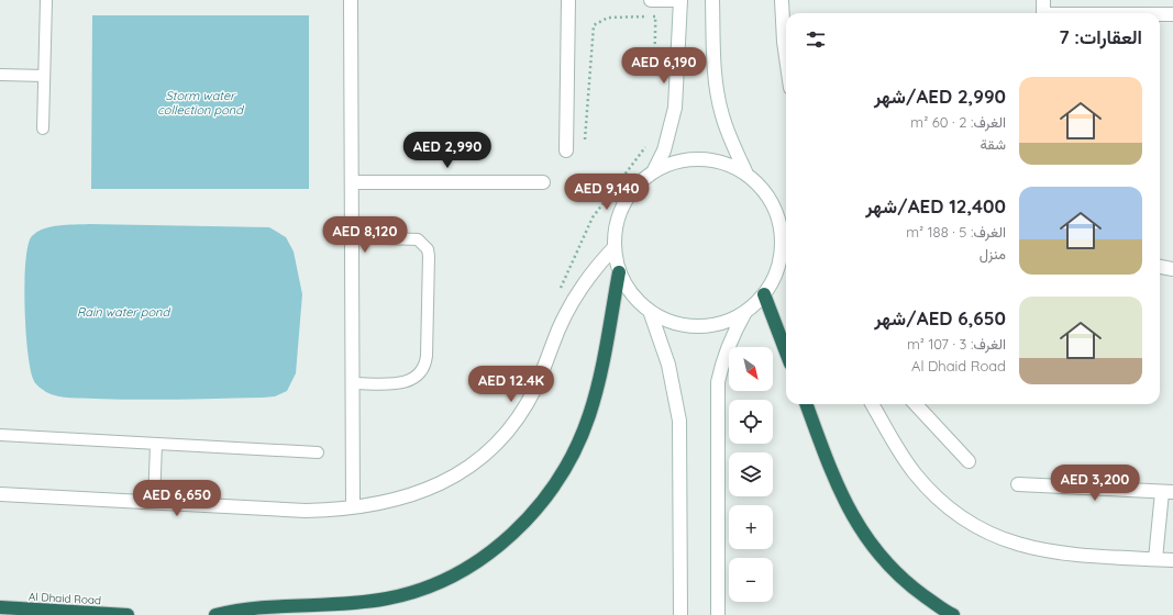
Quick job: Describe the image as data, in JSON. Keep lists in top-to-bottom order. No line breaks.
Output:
{"streets":{"highway":["Al Dhaid Road"]},"water":["Storm water collection pond","Rain water pond"],"north":"bottom right","page":{"heading":"العقارات: 7","price":["AED 6,190","AED 2,990","AED 9,140","AED 8,120","AED 12.4K","AED 3,200","AED 6,650"],"list":[{"name":"AED 2,990/شهر","note":"الغرف: 2 · 60 m² · شقة"},{"name":"AED 12,400/شهر","note":"الغرف: 5 · 188 m² · منزل"},{"name":"AED 6,650/شهر","note":"الغرف: 3 · 107 m² · Al Dhaid Road"}],"map_buttons":["+","−"]}}
